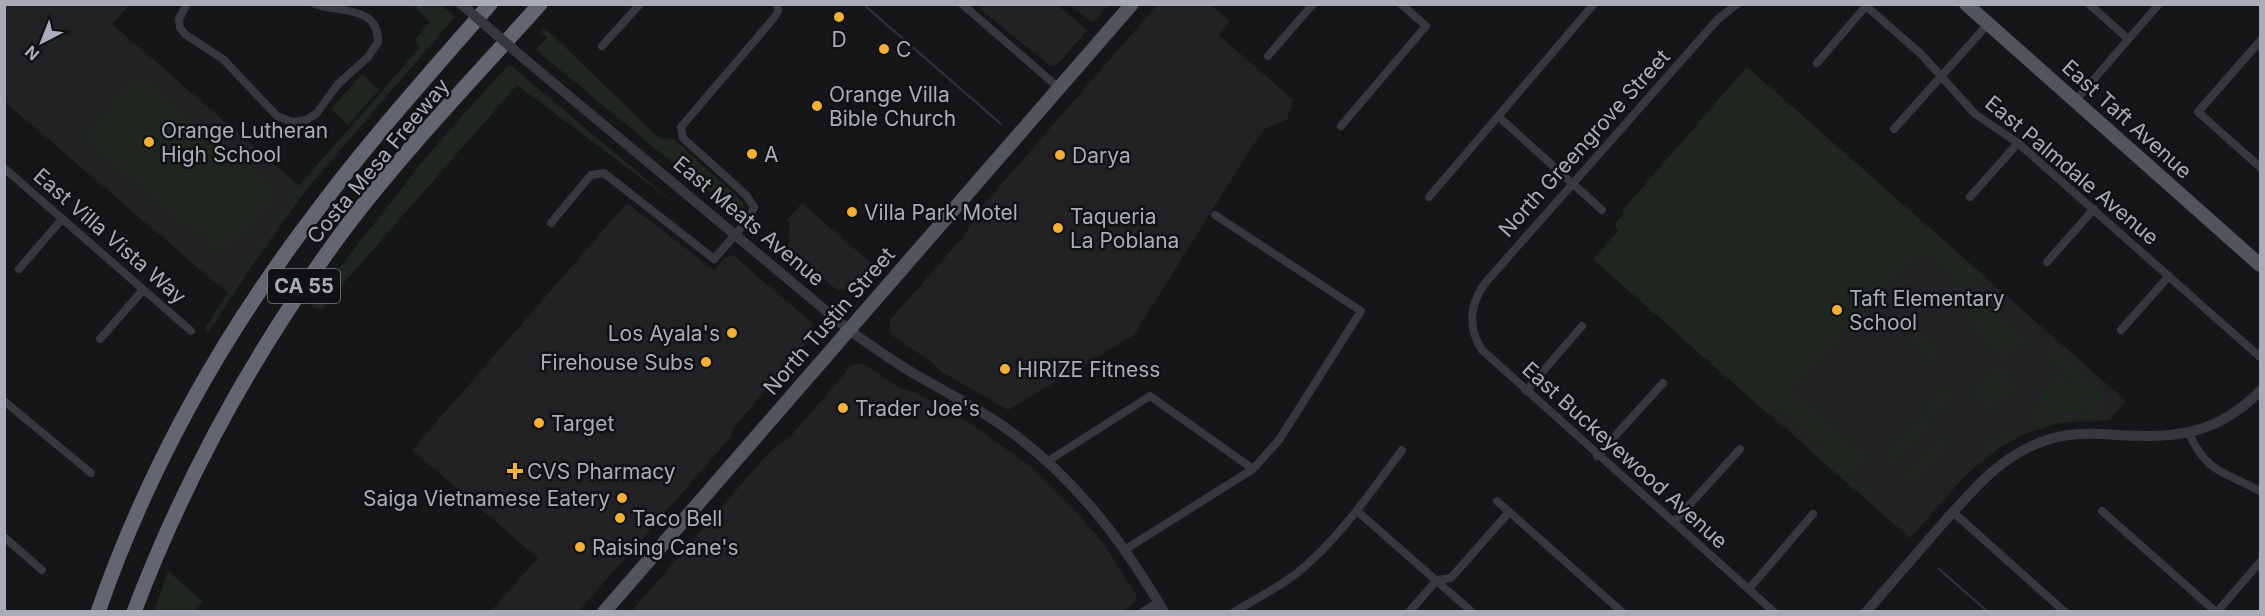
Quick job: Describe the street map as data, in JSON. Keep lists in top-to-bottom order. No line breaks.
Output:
{"streets":{"highway":["Costa Mesa Freeway","CA 55"],"main road":["East Taft Avenue","North Tustin Street"],"street":["North Greengrove Street","East Palmdale Avenue","East Meats Avenue","East Villa Vista Way","East Buckeyewood Avenue"]},"crossings":[["North Greengrove Street","East Buckeyewood Avenue"],["East Meats Avenue","North Tustin Street"]],"places":{"other":["D","C","Orange Villa Bible Church","Orange Lutheran High School","A","Darya","Villa Park Motel","Taqueria La Poblana","Taft Elementary School","Los Ayala's","Firehouse Subs","HIRIZE Fitness","Trader Joe's","Target","Saiga Vietnamese Eatery","Taco Bell","Raising Cane's"],"health":["CVS Pharmacy"]},"north":"bottom left"}
